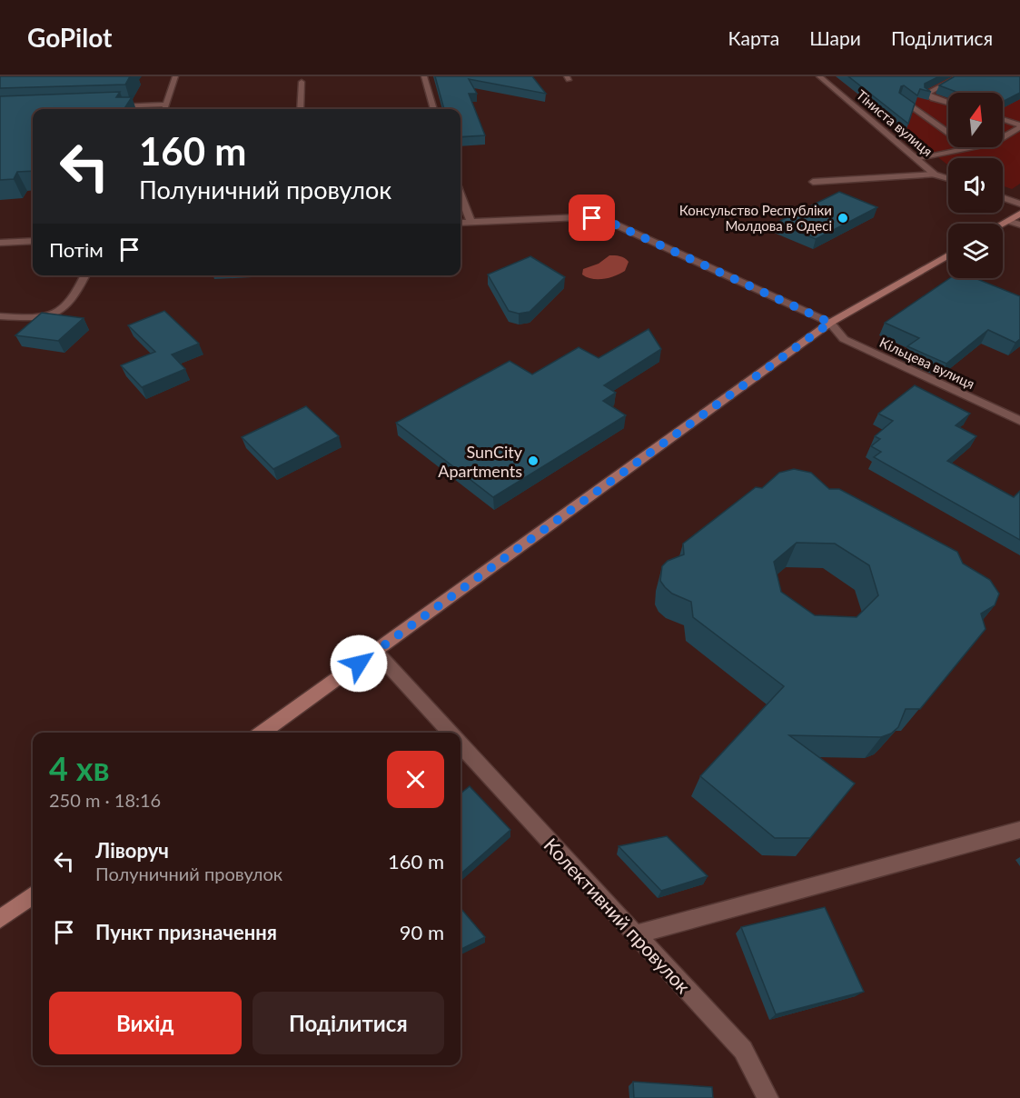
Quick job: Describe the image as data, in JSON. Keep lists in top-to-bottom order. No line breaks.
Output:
{"streets":{"street":["Тіниста вулиця","Кільцева вулиця","Колективний провулок"]},"places":["Консульство Республіки Молдова в Одесі","SunCity Apartments"],"north":"top","page":{"header":"GoPilot","nav":["Карта","Шари","Поділитися"],"turn":["160 m","Полуничний провулок"],"then":"Потім","heading":["4 хв","250 m · 18:16"],"list":[{"name":"Ліворуч","note":"Полуничний провулок","value":"160 m"},{"name":"Пункт призначення","value":"90 m"}],"buttons":["Вихід","Поділитися"]}}
